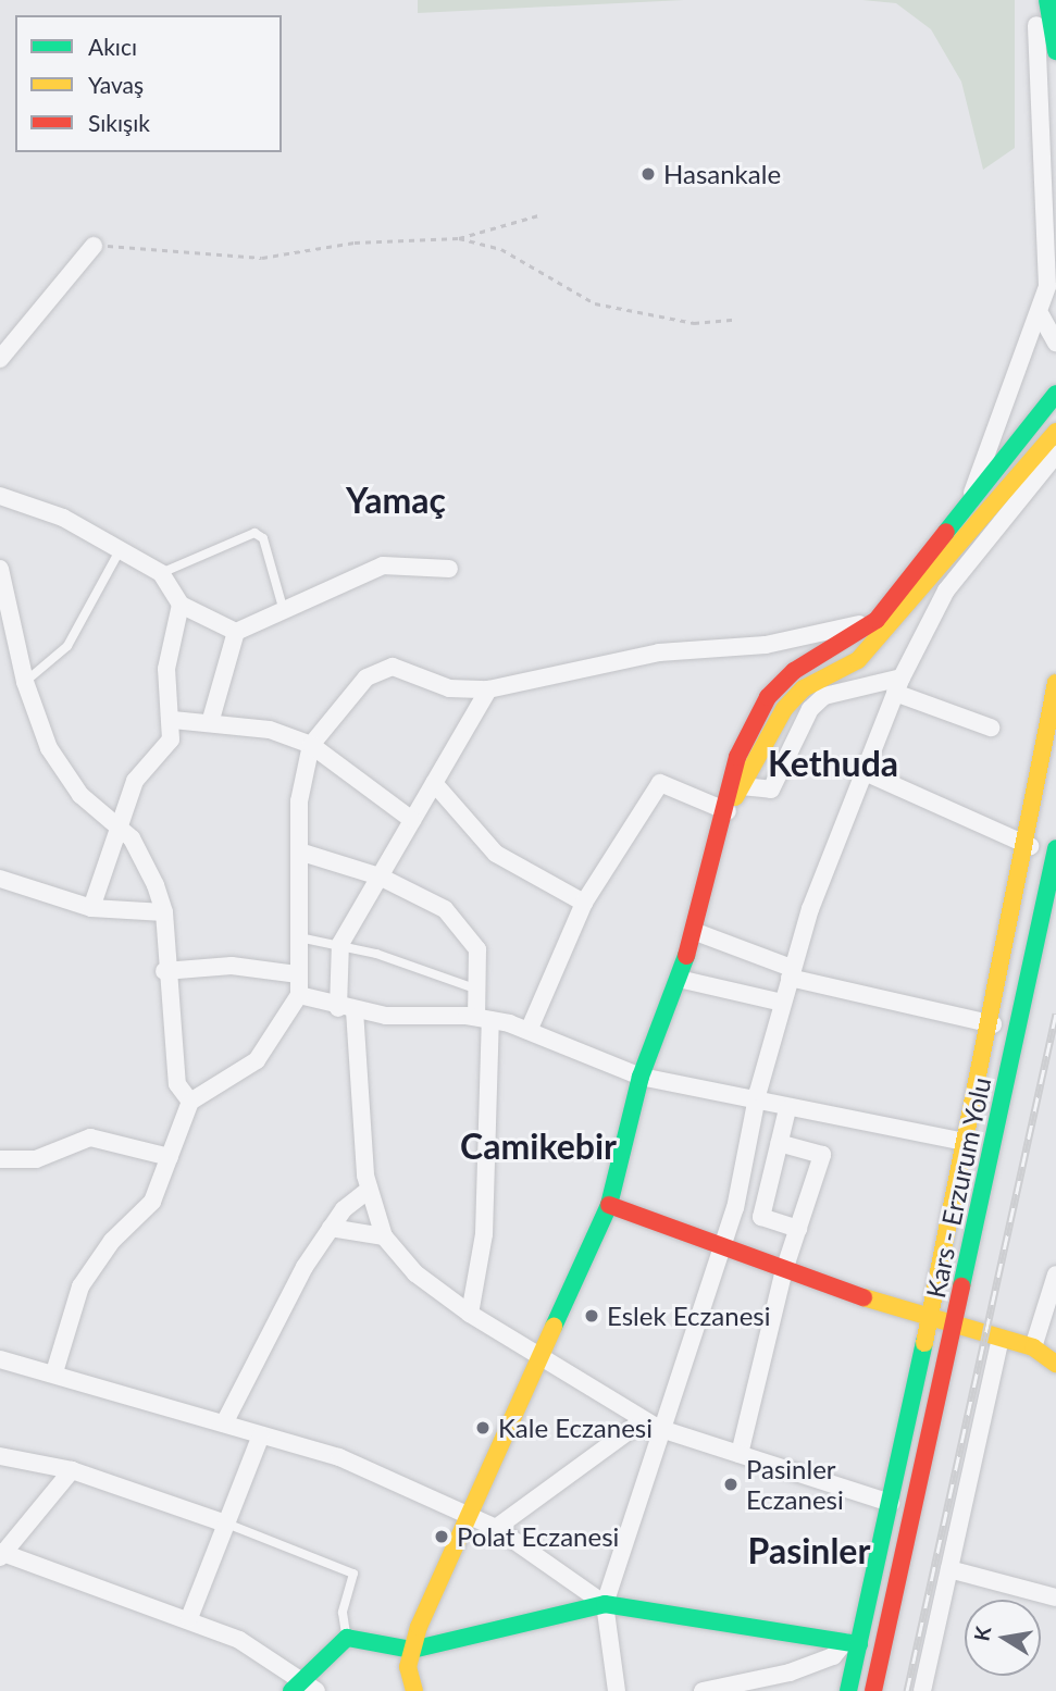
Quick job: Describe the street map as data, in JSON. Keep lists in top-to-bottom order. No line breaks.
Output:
{"streets":{"main road":["Kars - Erzurum Yolu"]},"districts":["Yamaç","Kethuda","Camikebir","Pasinler"],"places":["Hasankale","Eslek Eczanesi","Kale Eczanesi","Pasinler Eczanesi","Polat Eczanesi"],"legend":["Akıcı","Yavaş","Sıkışık"],"north":"left"}
